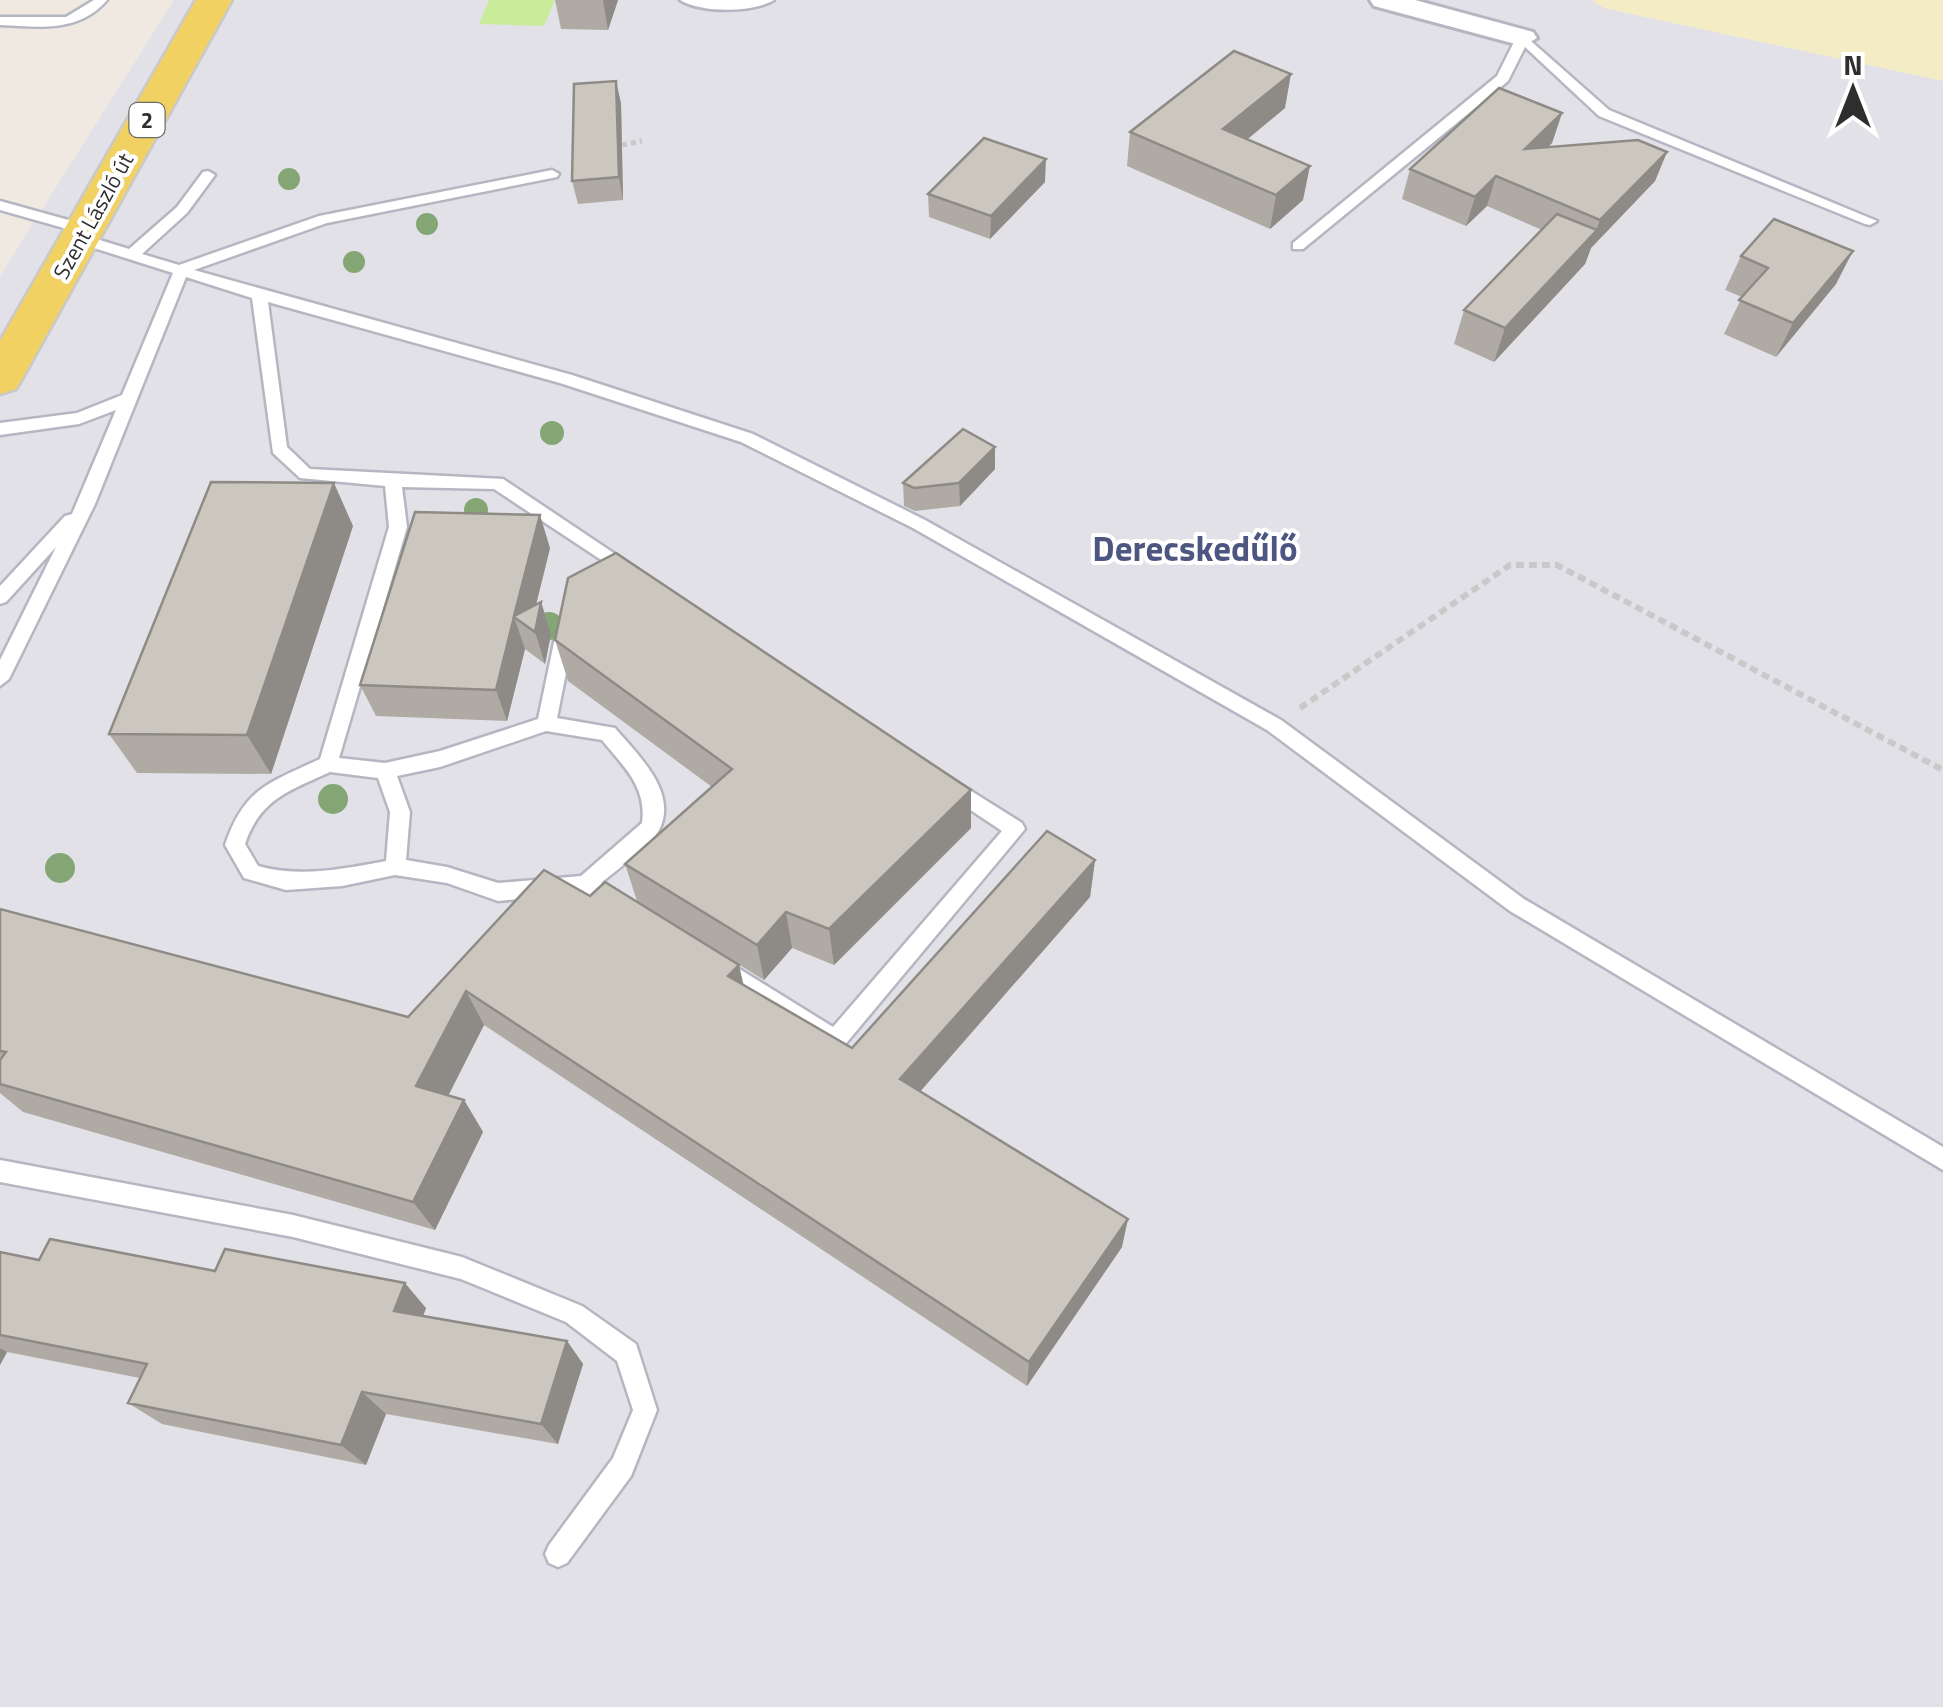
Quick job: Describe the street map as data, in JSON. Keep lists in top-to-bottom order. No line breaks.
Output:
{"streets":{"main road":["2","Szent László út"]},"districts":["Derecskedűlő"],"north":"top"}
